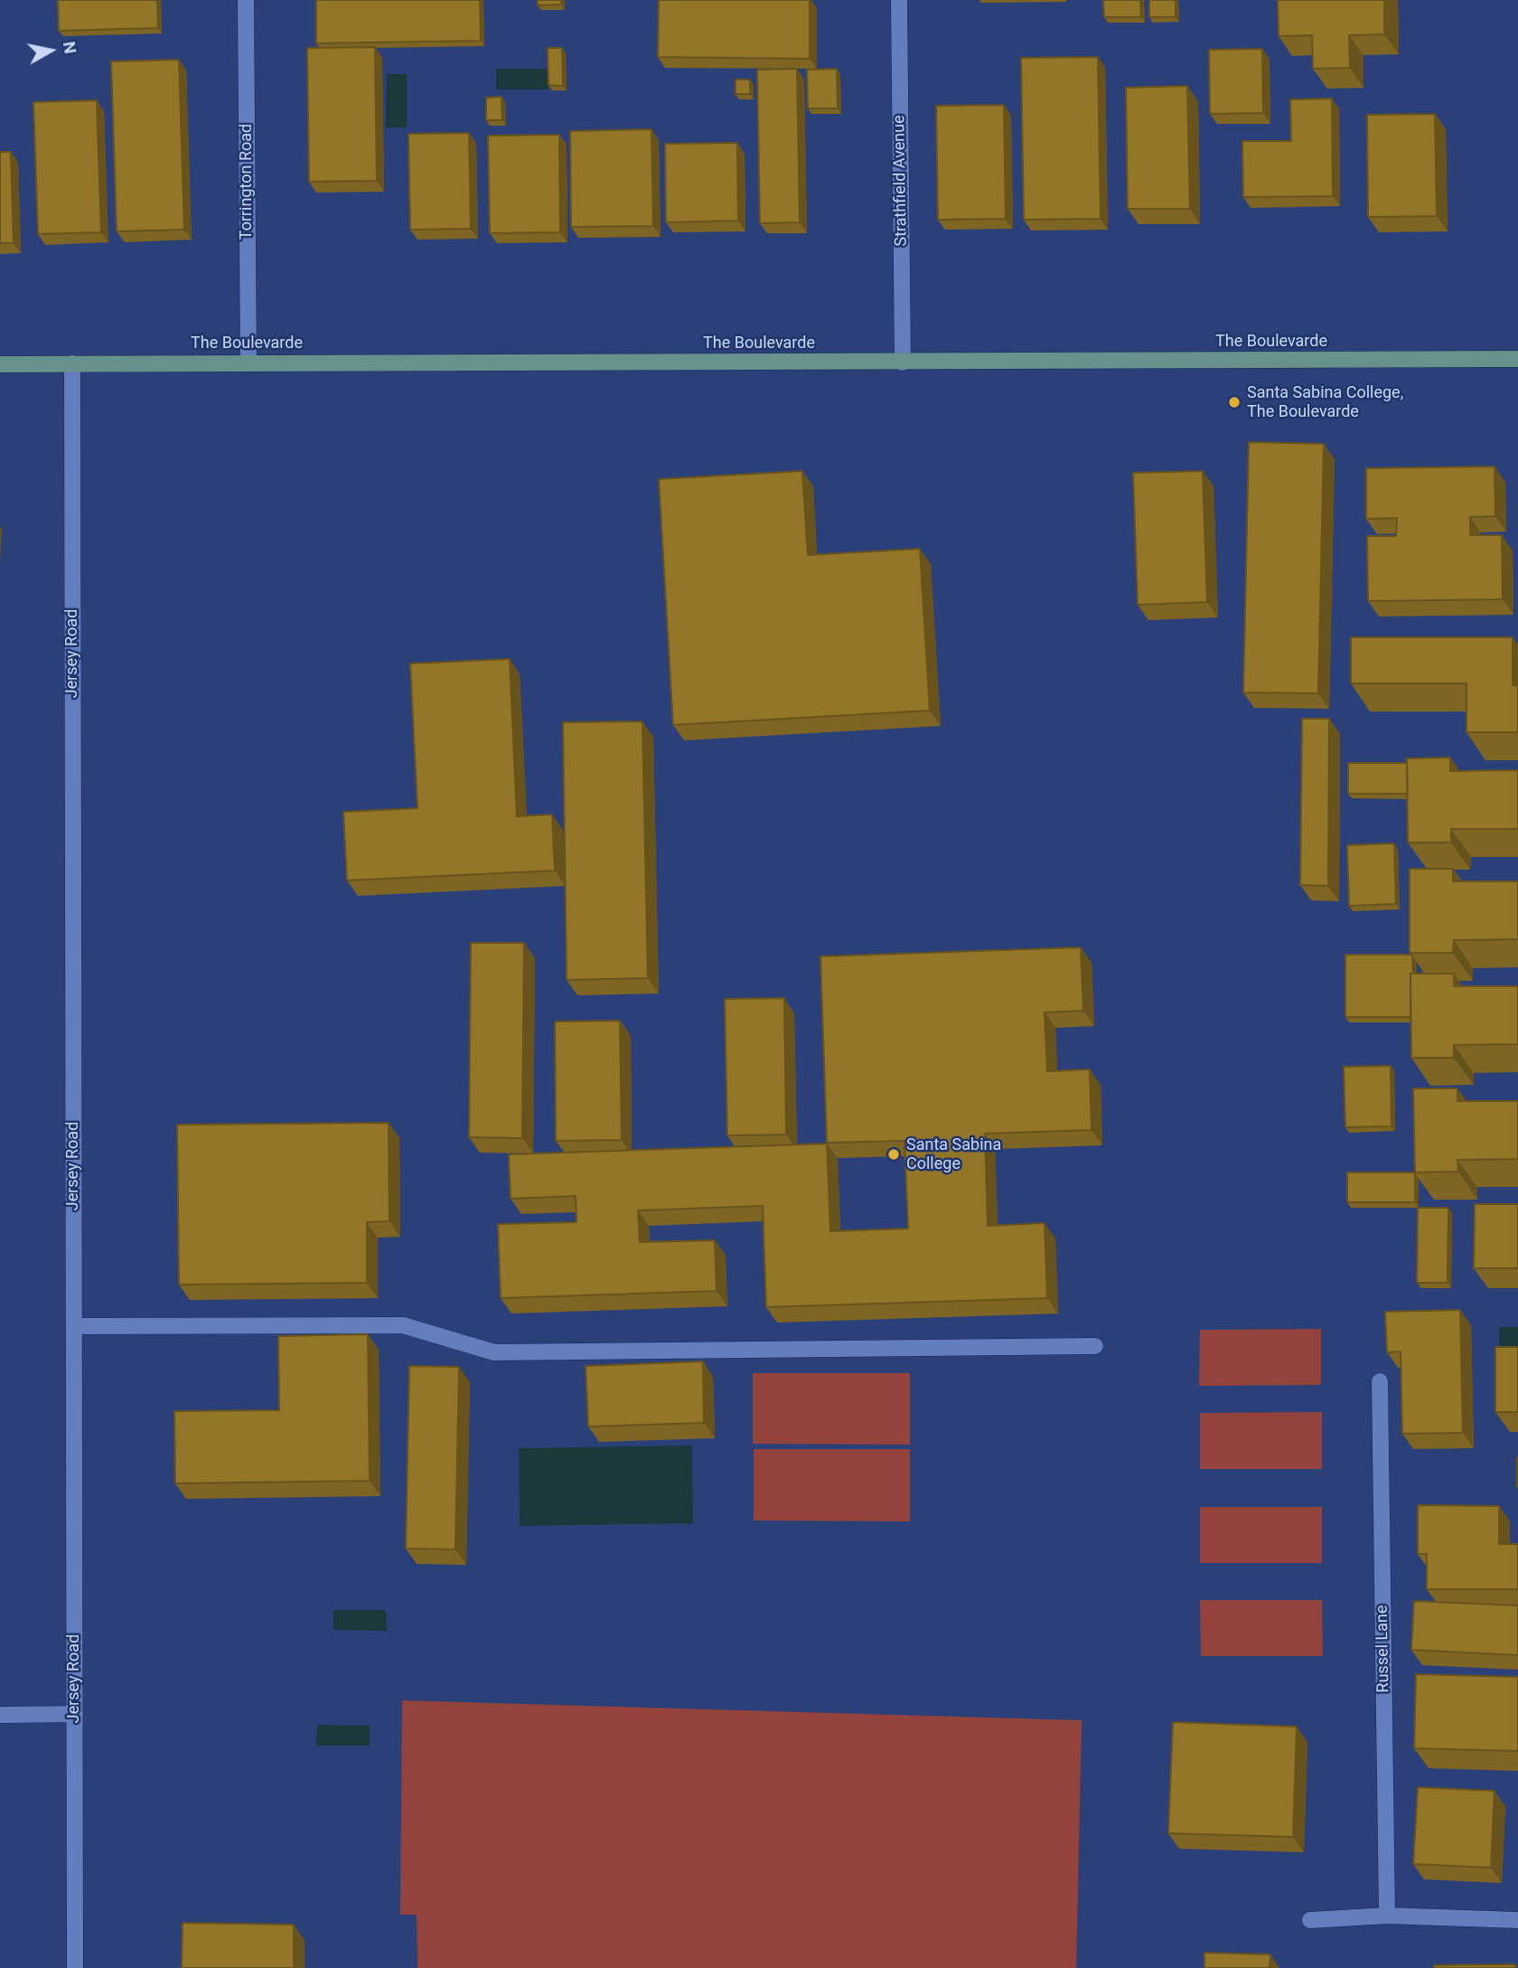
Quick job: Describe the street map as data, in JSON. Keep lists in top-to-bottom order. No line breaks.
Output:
{"streets":{"main road":["The Boulevarde"],"street":["Strathfield Avenue","Torrington Road","Jersey Road","Russel Lane"]},"crossings":[["Strathfield Avenue","The Boulevarde"],["Torrington Road","The Boulevarde"],["The Boulevarde","Jersey Road"]],"places":["Santa Sabina College, The Boulevarde","Santa Sabina College"],"north":"right"}
